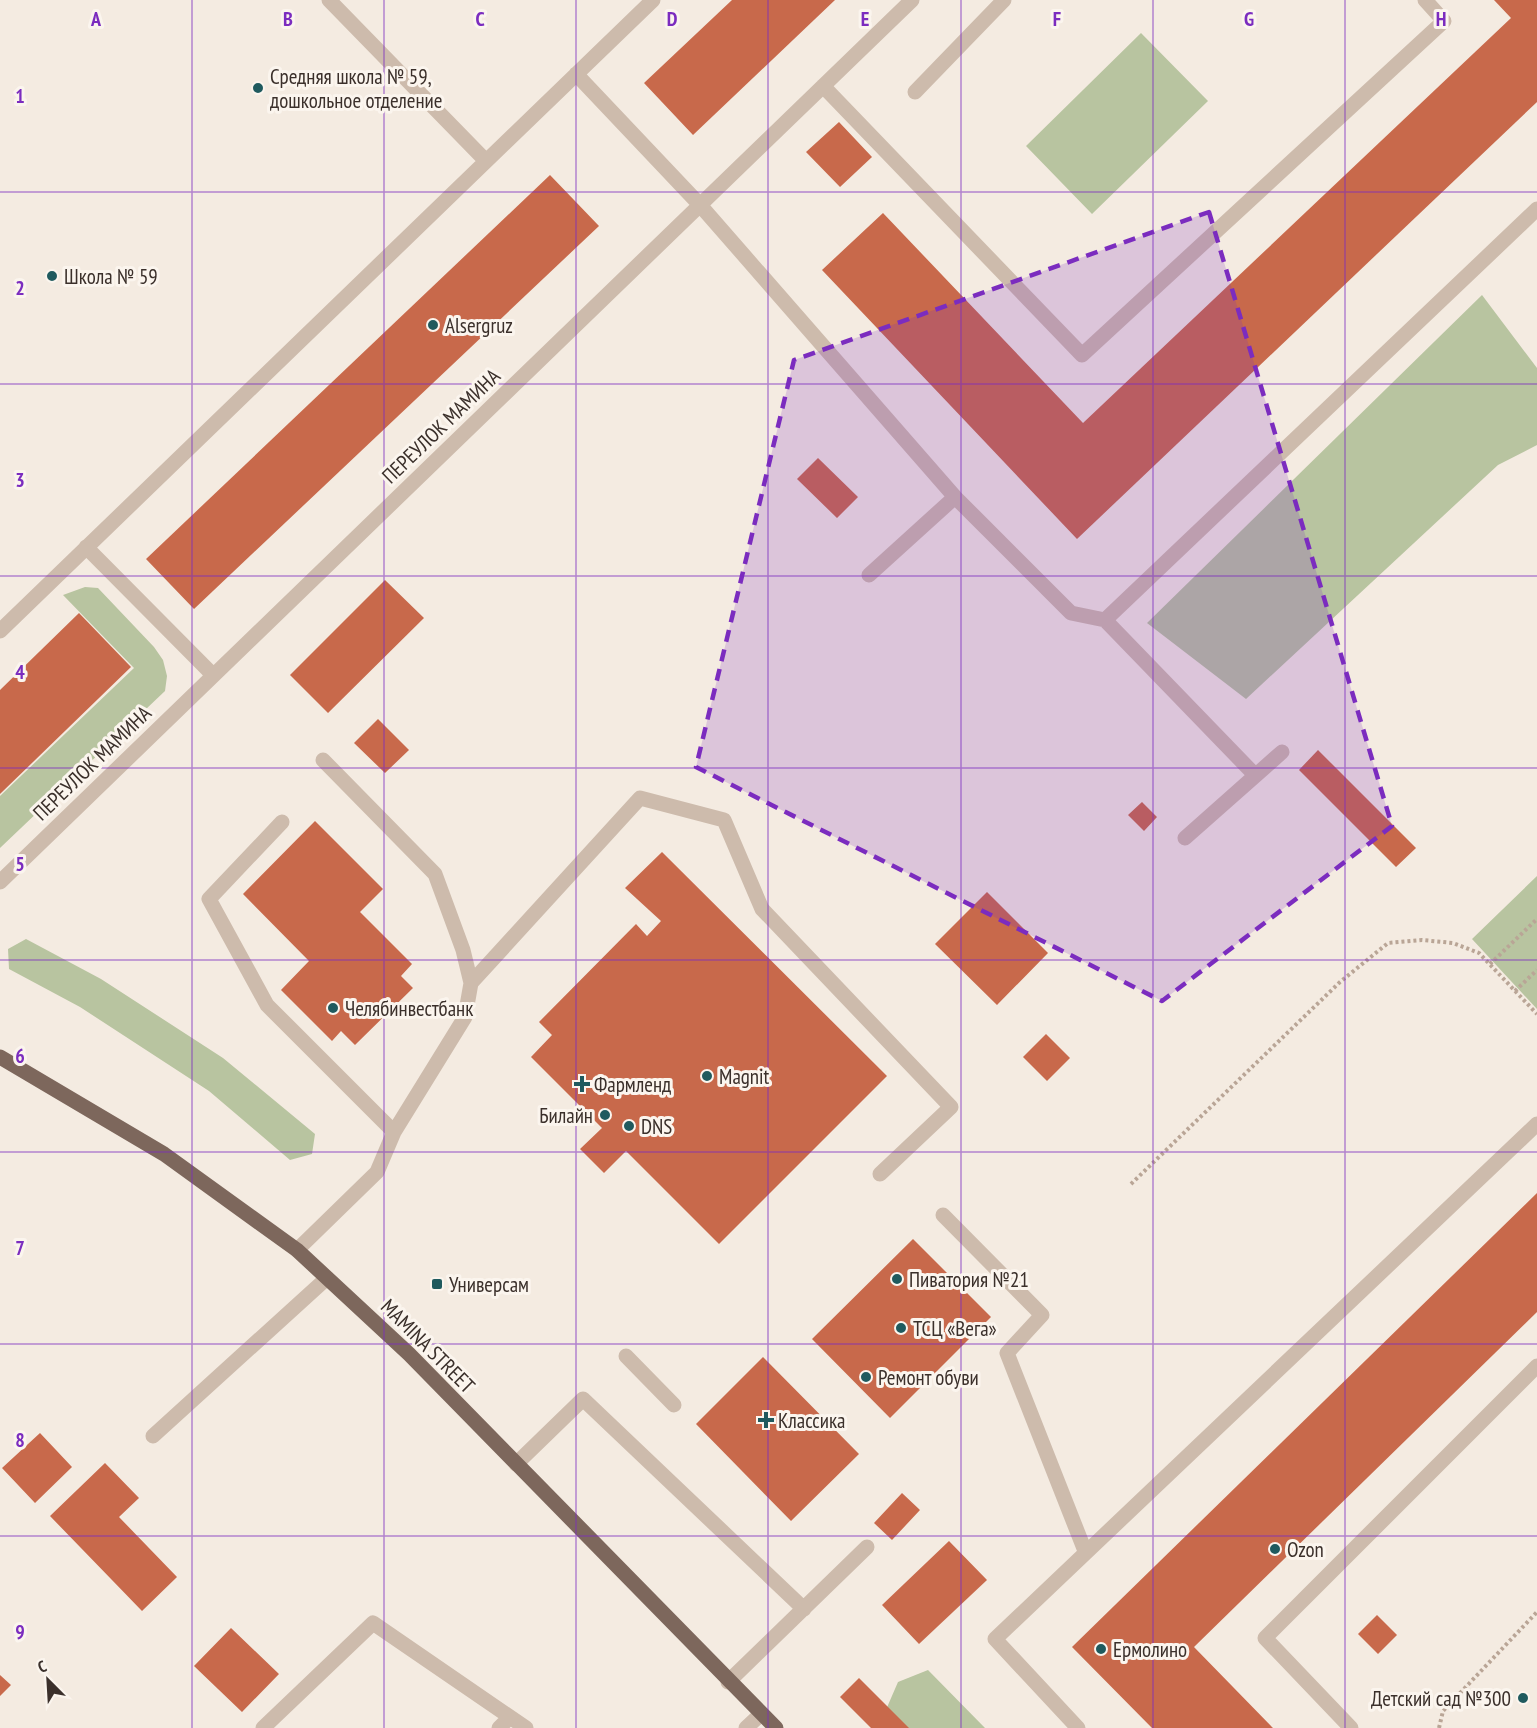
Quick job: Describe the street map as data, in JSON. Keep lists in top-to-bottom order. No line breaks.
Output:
{"streets":{"main road":["MAMINA STREET"],"street":["ПЕРЕУЛОК МАМИНА"]},"places":{"other":["Средняя школа № 59, дошкольное отделение","Школа № 59","Alsergruz","Челябинвестбанк","Magnit","Билайн","DNS","Пиватория №21","ТСЦ «Вега»","Ремонт обуви","Ozon","Ермолино","Детский сад №300"],"health":["Фармленд","Классика"],"transit":["Универсам"]},"north":"top left","grid":{"columns":["A","B","C","D","E","F","G","H"],"rows":["1","2","3","4","5","6","7","8","9"]}}
